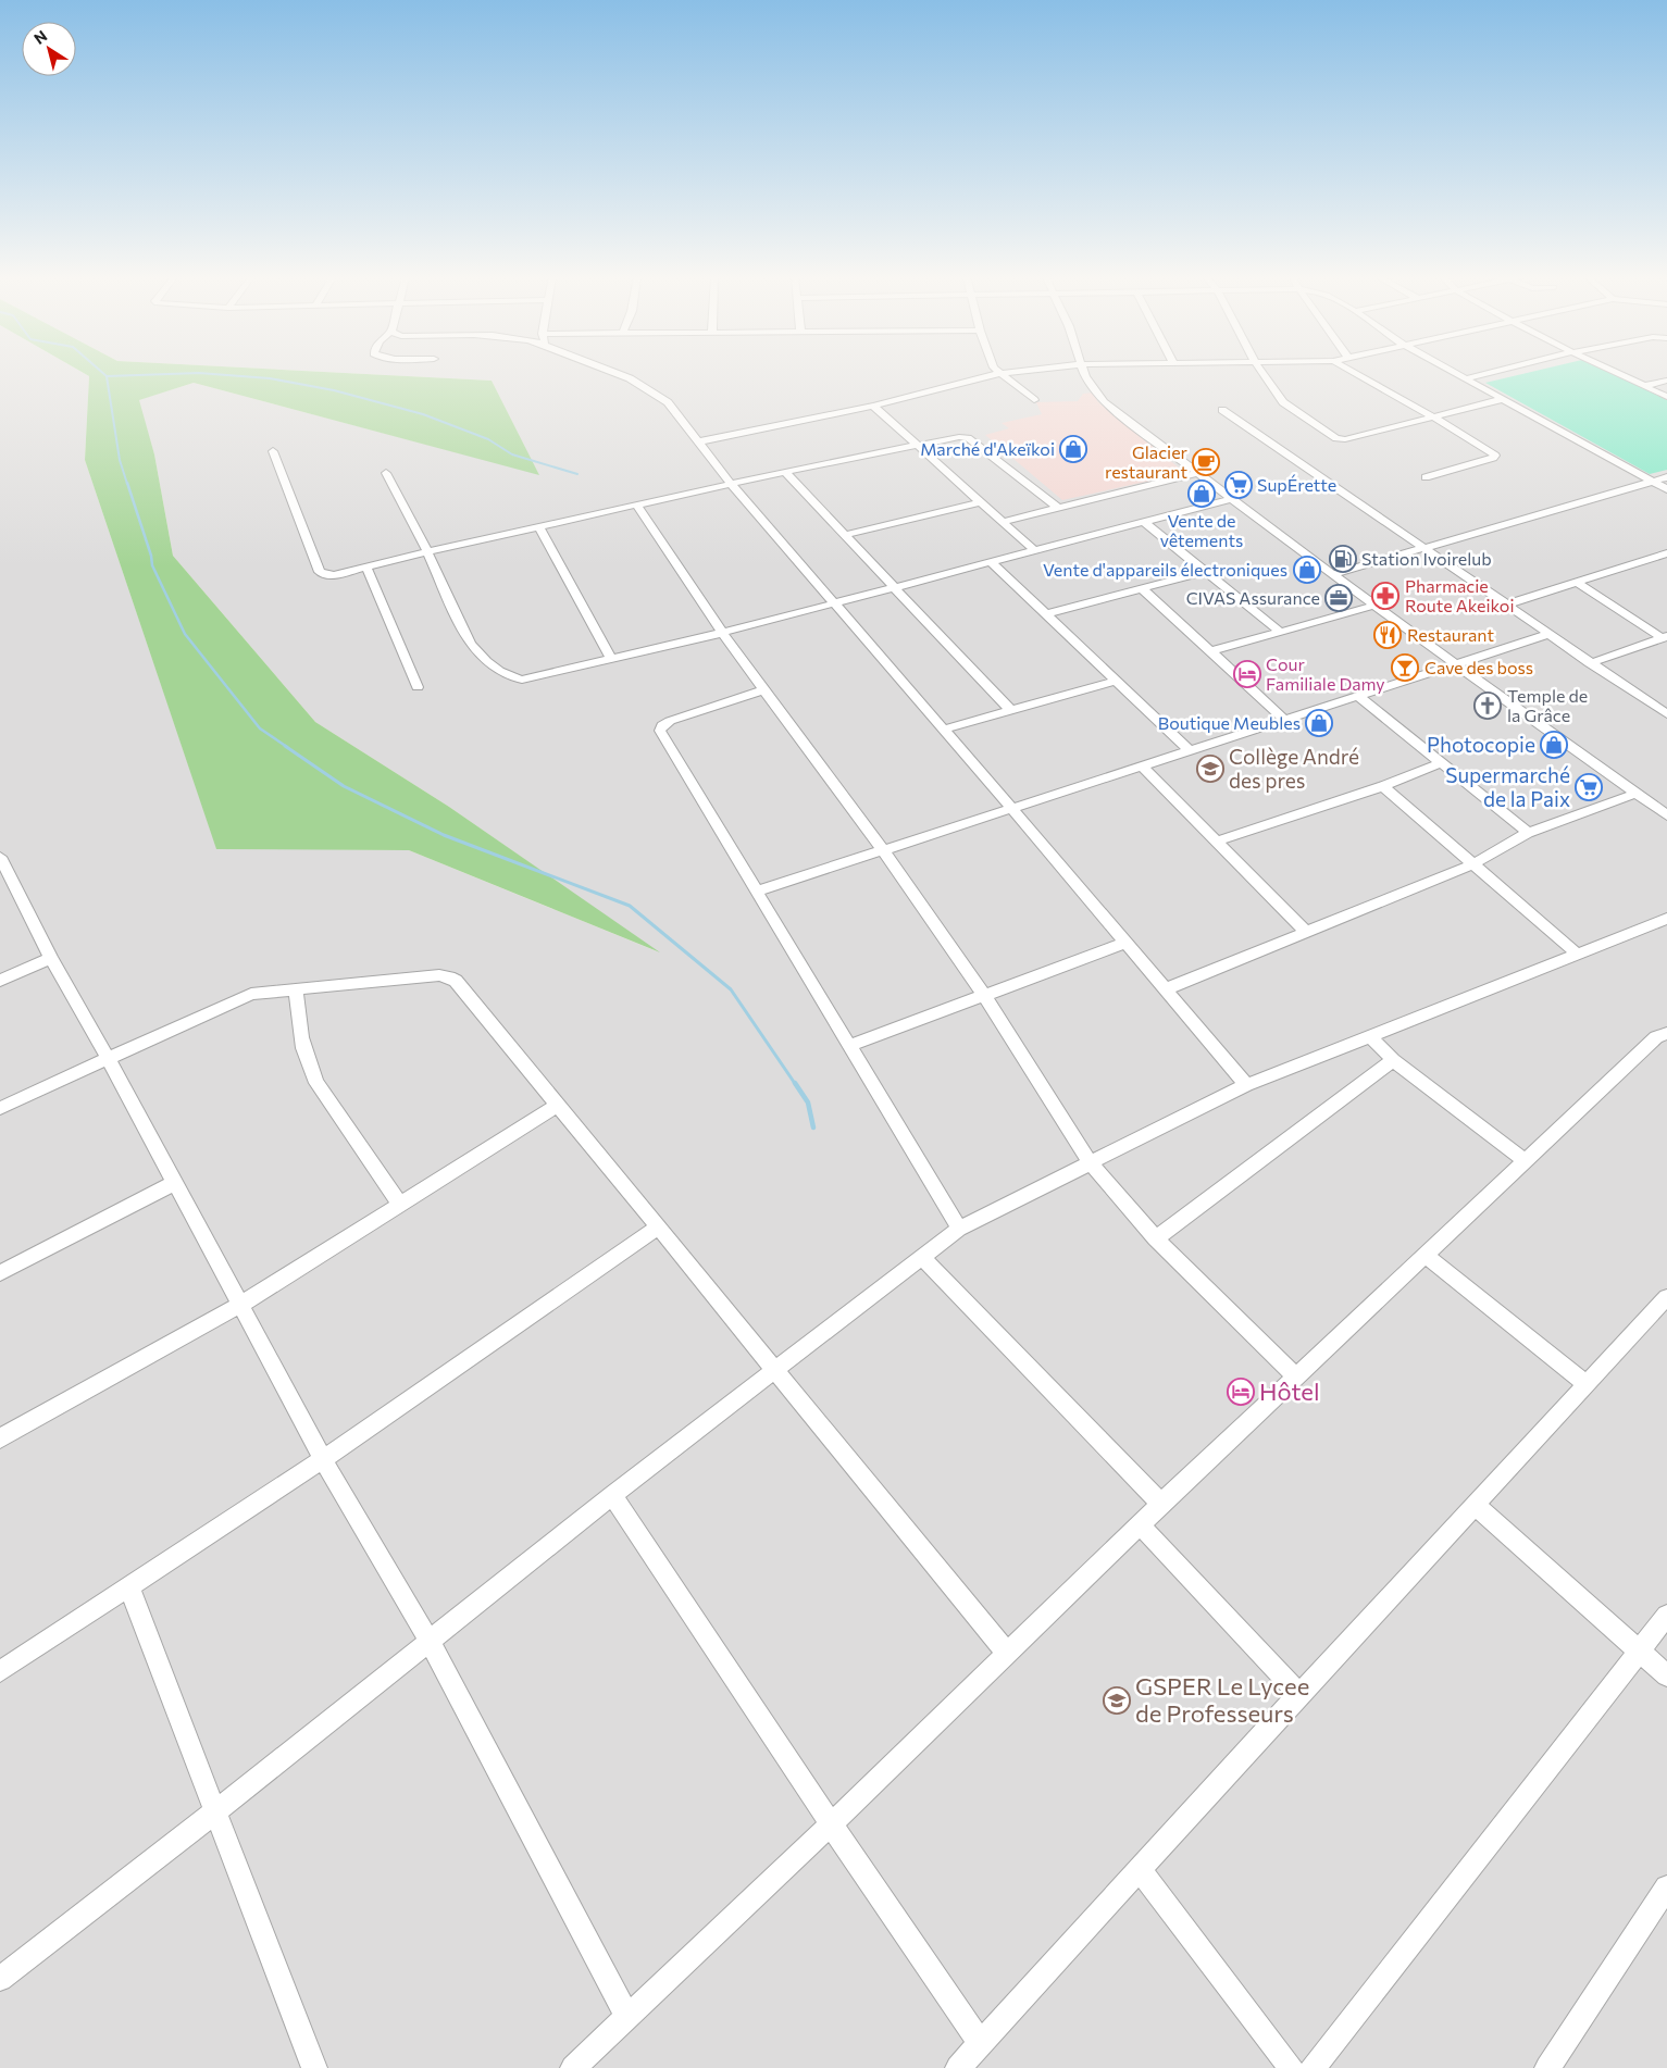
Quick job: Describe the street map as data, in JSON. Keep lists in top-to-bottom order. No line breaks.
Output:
{"places":{"shop":["Marché d'Akeïkoi","Vente de vêtements","Vente d'appareils électroniques","Boutique Meubles","Photocopie"],"cafe":["Glacier restaurant"],"supermarket":["SupÉrette","Supermarché de la Paix"],"fuel station":["Station Ivoirelub"],"pharmacy":["Pharmacie Route Akeikoi"],"office":["CIVAS Assurance"],"restaurant":["Restaurant"],"bar":["Cave des boss"],"hotel":["Cour Familiale Damy","Hôtel"],"church":["Temple de la Grâce"],"school or university":["Collège André des pres","GSPER Le Lycee de Professeurs"]},"north":"top left"}
